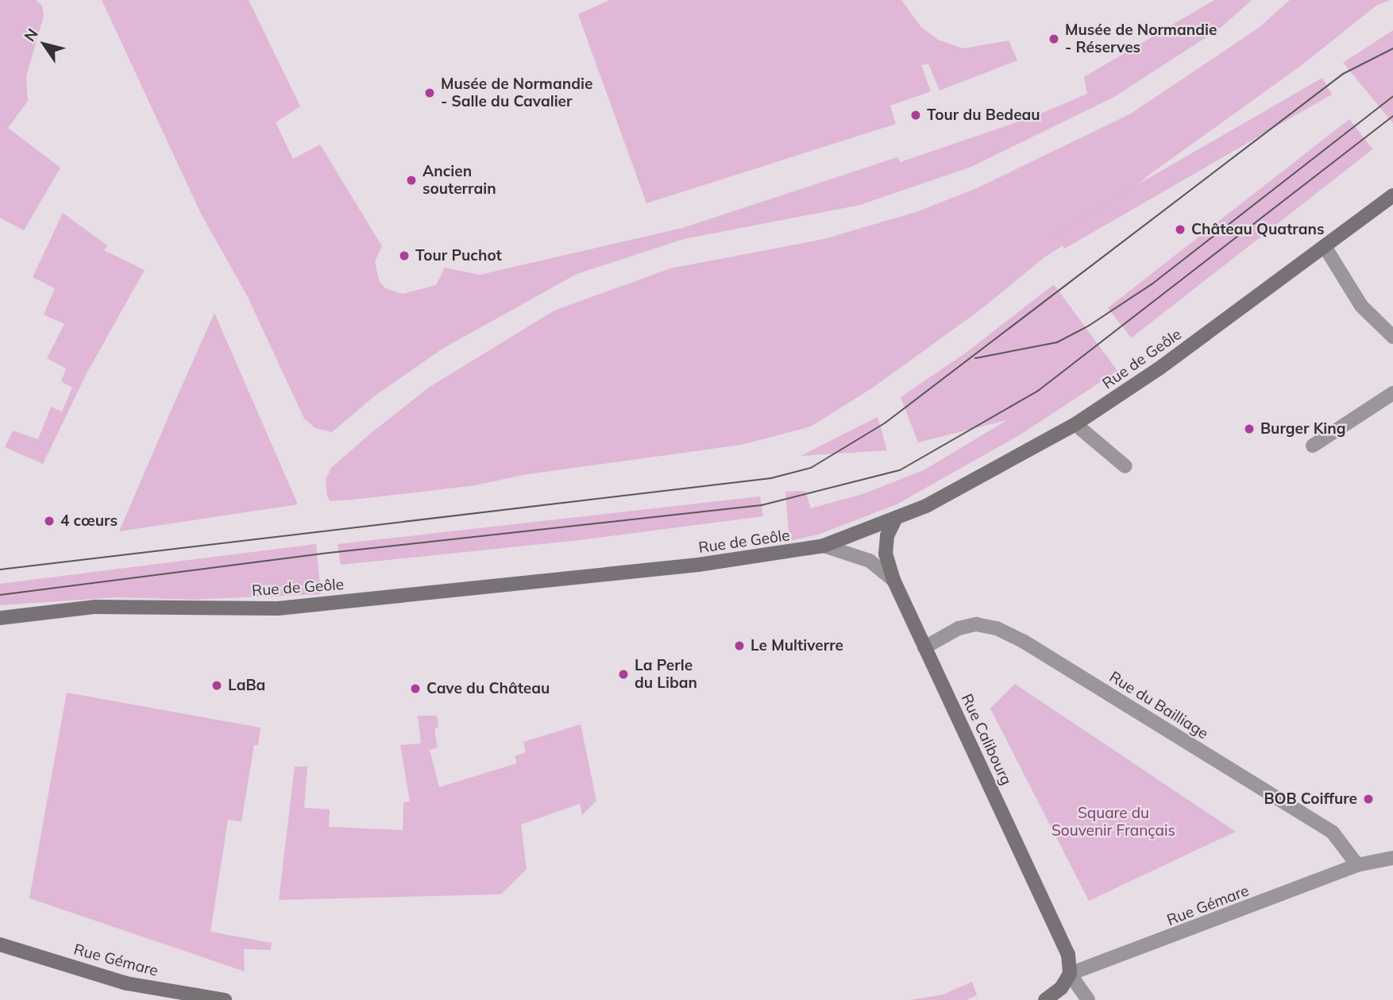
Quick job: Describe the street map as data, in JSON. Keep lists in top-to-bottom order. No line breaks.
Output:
{"streets":{"main road":["Rue de Geôle","Rue Calibourg","Rue Gémare"],"street":["Rue du Bailliage"]},"crossings":[["Rue de Geôle","Rue Calibourg"],["Rue du Bailliage","Rue Calibourg"],["Rue du Bailliage","Rue Gémare"],["Rue Calibourg","Rue Gémare"]],"parks":["Square du Souvenir Français"],"places":["Musée de Normandie - Réserves","Musée de Normandie - Salle du Cavalier","Tour du Bedeau","Ancien souterrain","Château Quatrans","Tour Puchot","Burger King","4 cœurs","Le Multiverre","La Perle du Liban","LaBa","Cave du Château","BOB Coiffure"],"north":"top left"}
